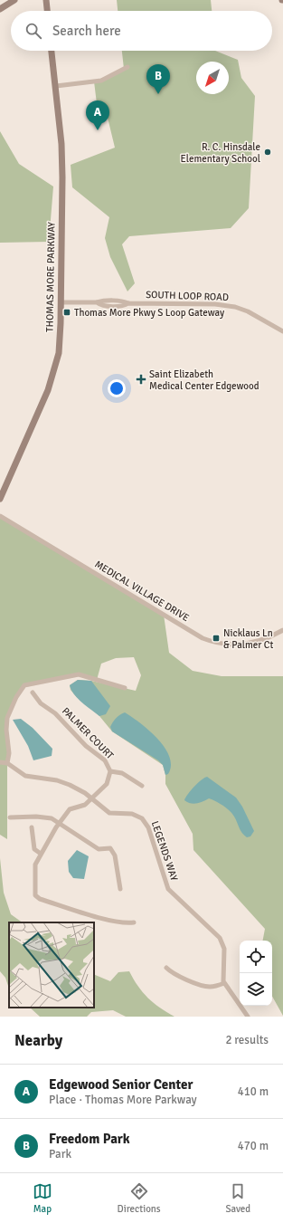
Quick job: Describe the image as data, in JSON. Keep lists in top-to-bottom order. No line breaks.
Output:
{"streets":{"street":["THOMAS MORE PARKWAY","SOUTH LOOP ROAD","MEDICAL VILLAGE DRIVE","PALMER COURT","LEGENDS WAY"]},"crossings":[["THOMAS MORE PARKWAY","SOUTH LOOP ROAD"],["PALMER COURT","LEGENDS WAY"]],"places":{"other":["R. C. Hinsdale Elementary School"],"transit":["Thomas More Pkwy S Loop Gateway","Nicklaus Ln & Palmer Ct"],"health":["Saint Elizabeth Medical Center Edgewood"]},"north":"bottom left","page":{"search":"Search here","pins":["B","A"],"heading":["Nearby","2 results"],"list":[{"mark":"A","name":"Edgewood Senior Center","note":"Place · Thomas More Parkway","value":"410 m"},{"mark":"B","name":"Freedom Park","note":"Park","value":"470 m"}],"nav":["Map","Directions","Saved"]}}
